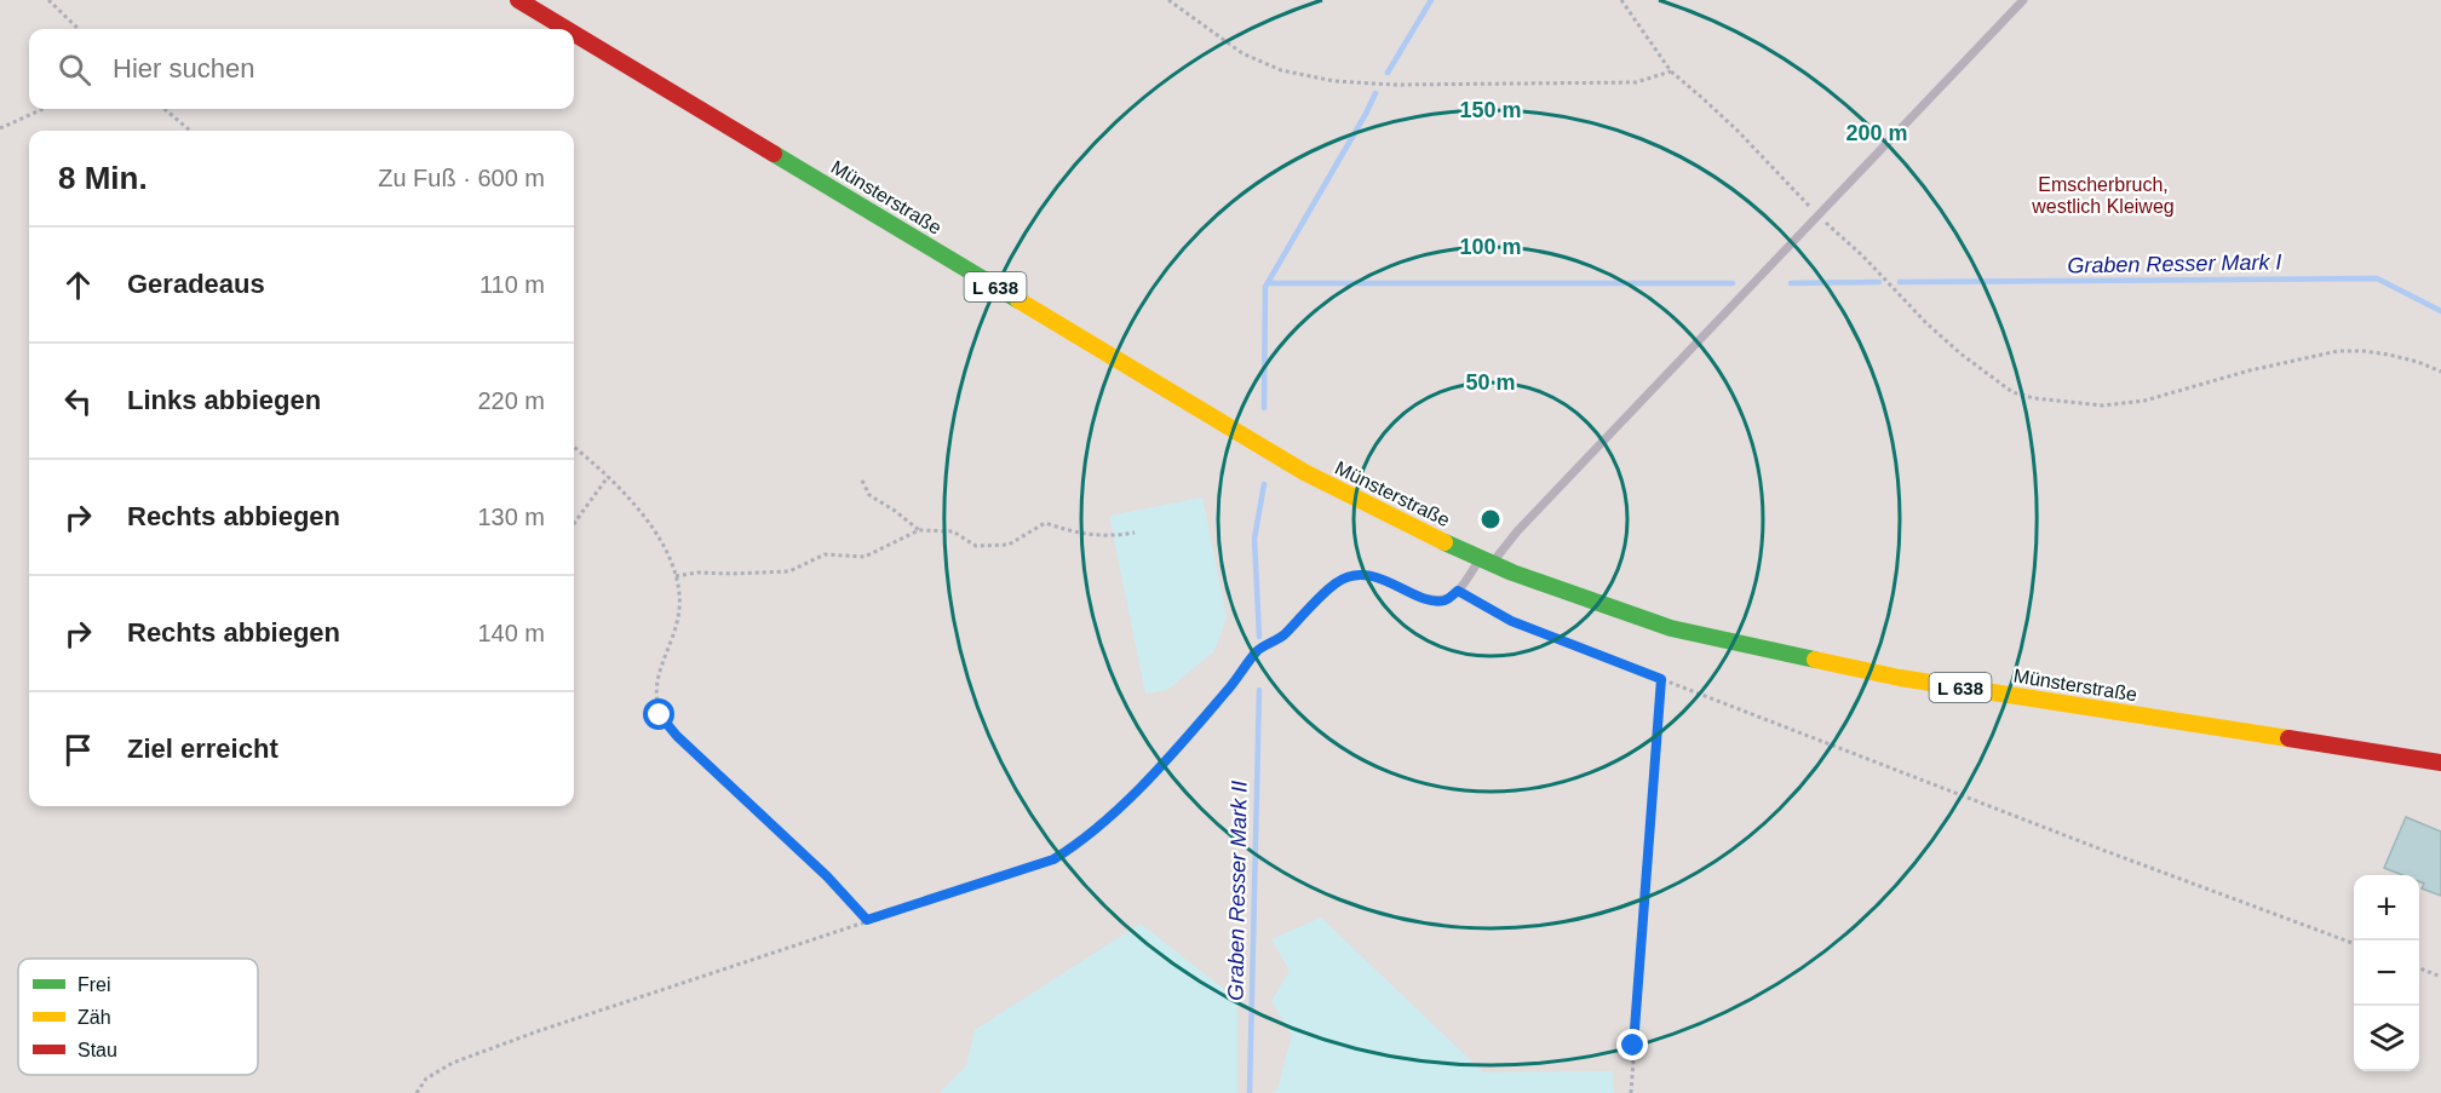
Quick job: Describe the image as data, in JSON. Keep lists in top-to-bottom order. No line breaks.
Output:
{"streets":{"main road":["Münsterstraße","L 638"]},"water":["Graben Resser Mark I","Graben Resser Mark II"],"parks":["Emscherbruch, westlich Kleiweg"],"legend":["Frei","Zäh","Stau"],"page":{"search":"Hier suchen","heading":["8 Min.","Zu Fuß · 600 m"],"list":[["Geradeaus","110 m"],["Links abbiegen","220 m"],["Rechts abbiegen","130 m"],["Rechts abbiegen","140 m"],"Ziel erreicht"],"map_buttons":["+","−"]},"rings":["150 m","200 m","100 m","50 m"]}
